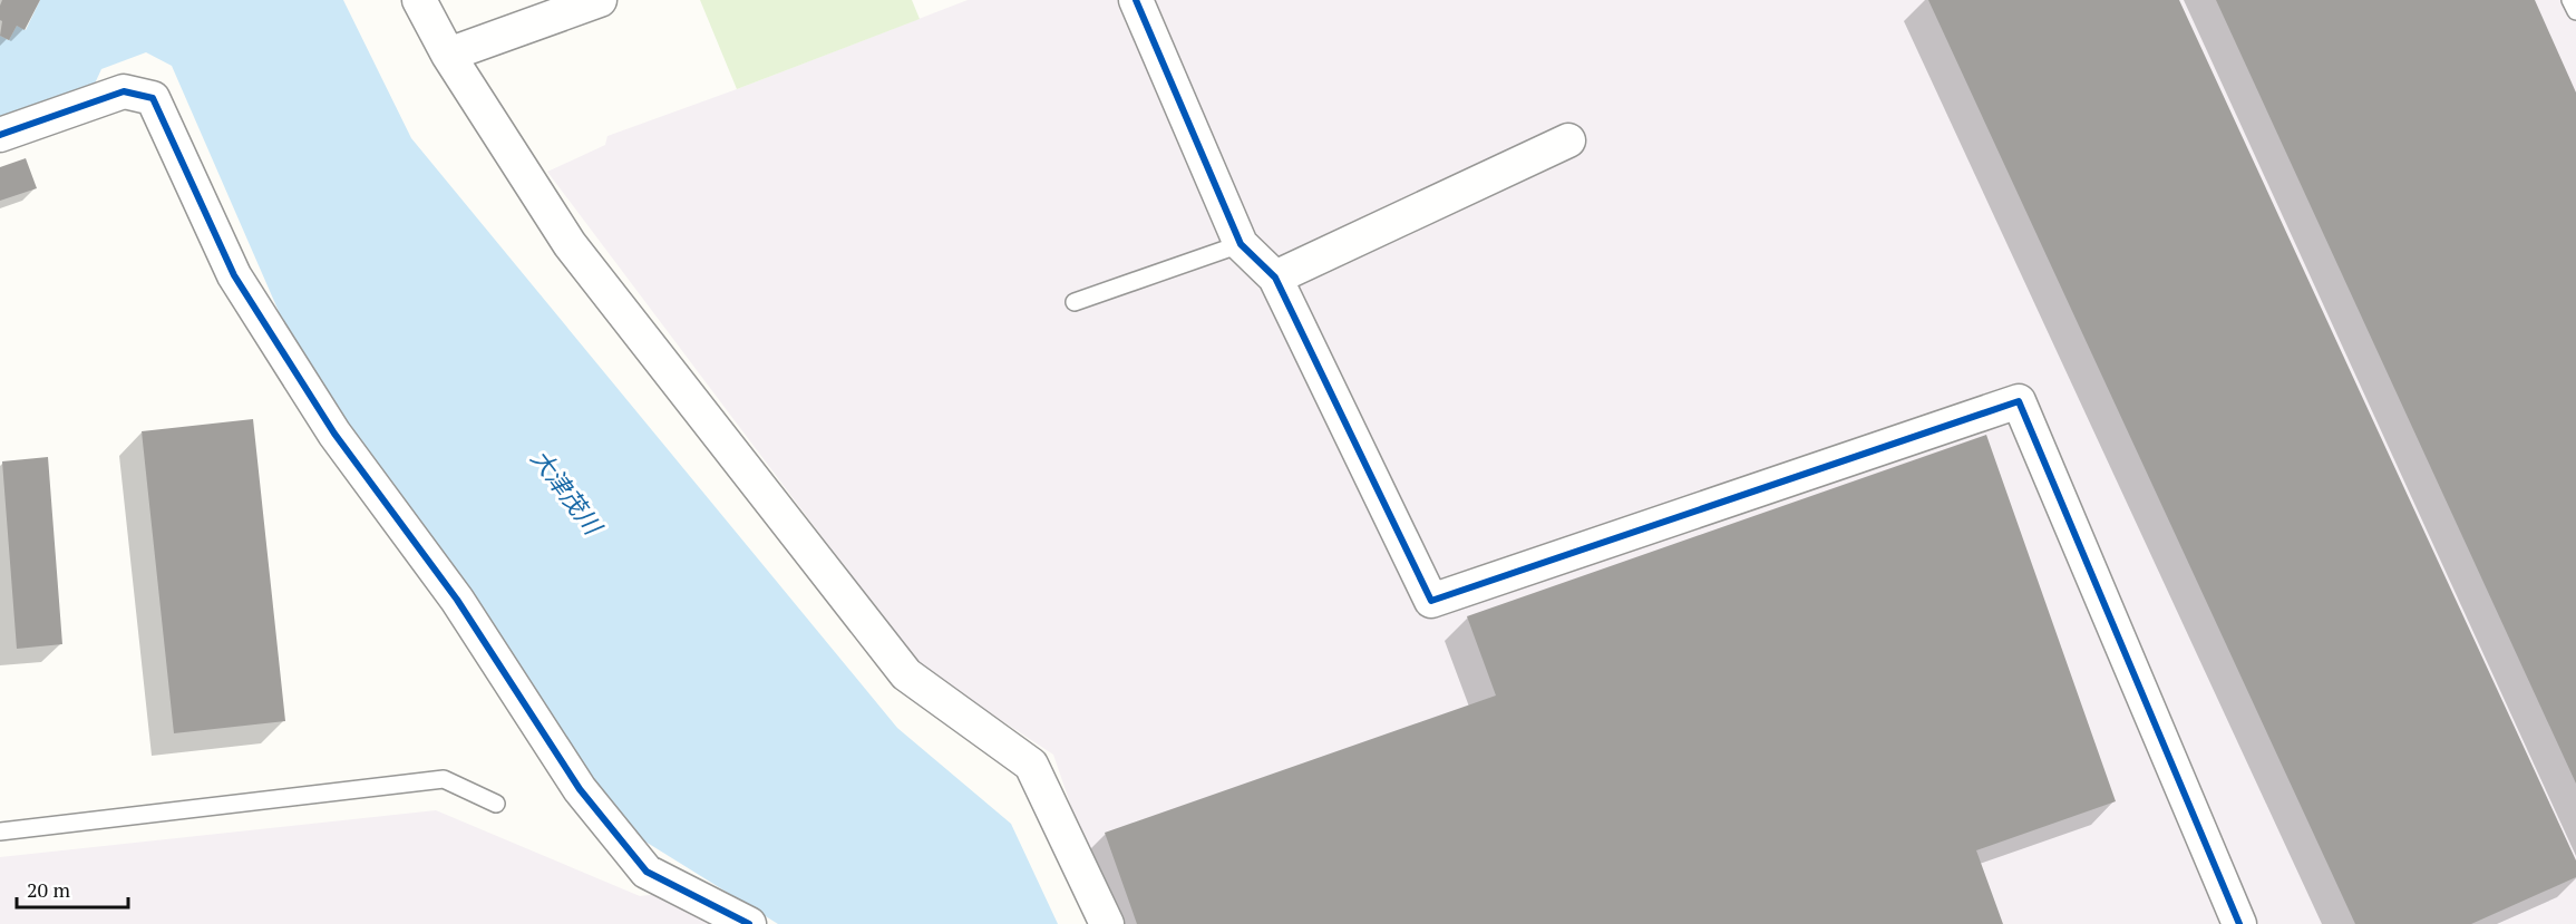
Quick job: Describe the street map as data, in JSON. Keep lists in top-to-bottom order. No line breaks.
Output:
{"water":["大津茂川"],"scale_bar":"20 m"}
